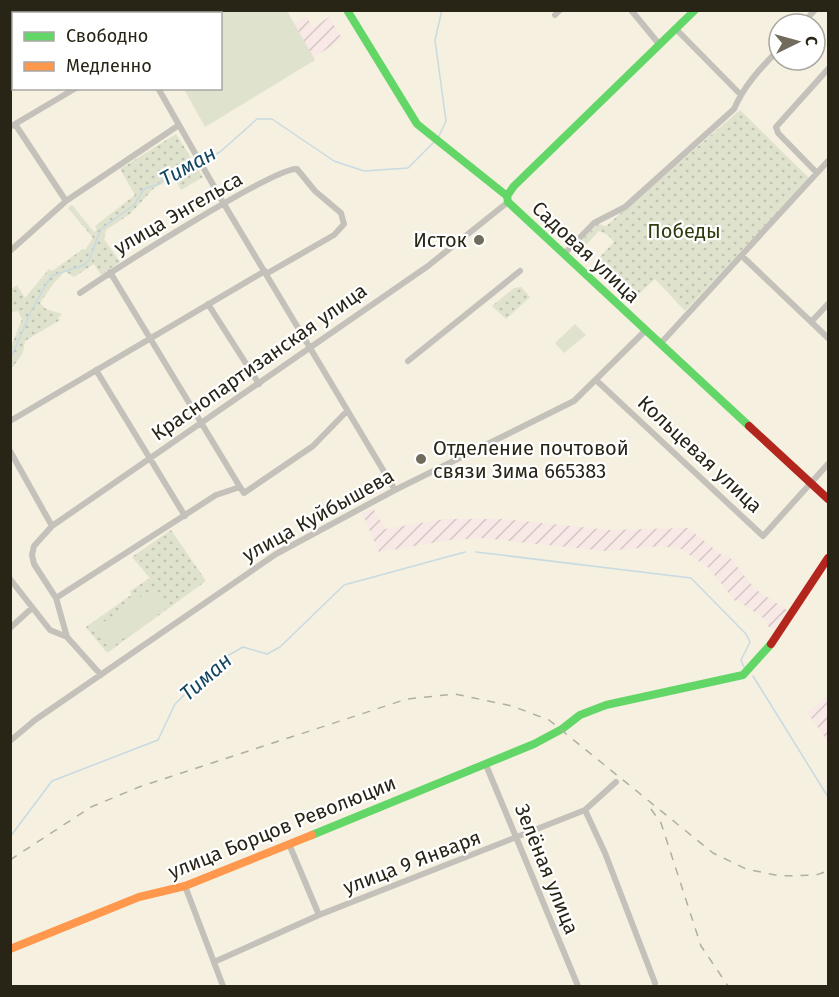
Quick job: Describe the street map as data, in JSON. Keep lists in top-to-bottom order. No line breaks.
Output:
{"streets":{"street":["улица Энгельса","Садовая улица","Краснопартизанская улица","Кольцевая улица","улица Куйбышева","улица Борцов Революции","улица 9 Января","Зелёная улица"]},"crossings":[["Садовая улица","Краснопартизанская улица"],["Садовая улица","Кольцевая улица"],["Садовая улица","улица Куйбышева"],["Кольцевая улица","улица Куйбышева"],["улица Борцов Революции","Зелёная улица"],["улица 9 Января","Зелёная улица"]],"water":["Тиман"],"parks":["Победы"],"places":["Исток","Отделение почтовой связи Зима 665383"],"legend":["Свободно","Медленно"],"north":"right"}
